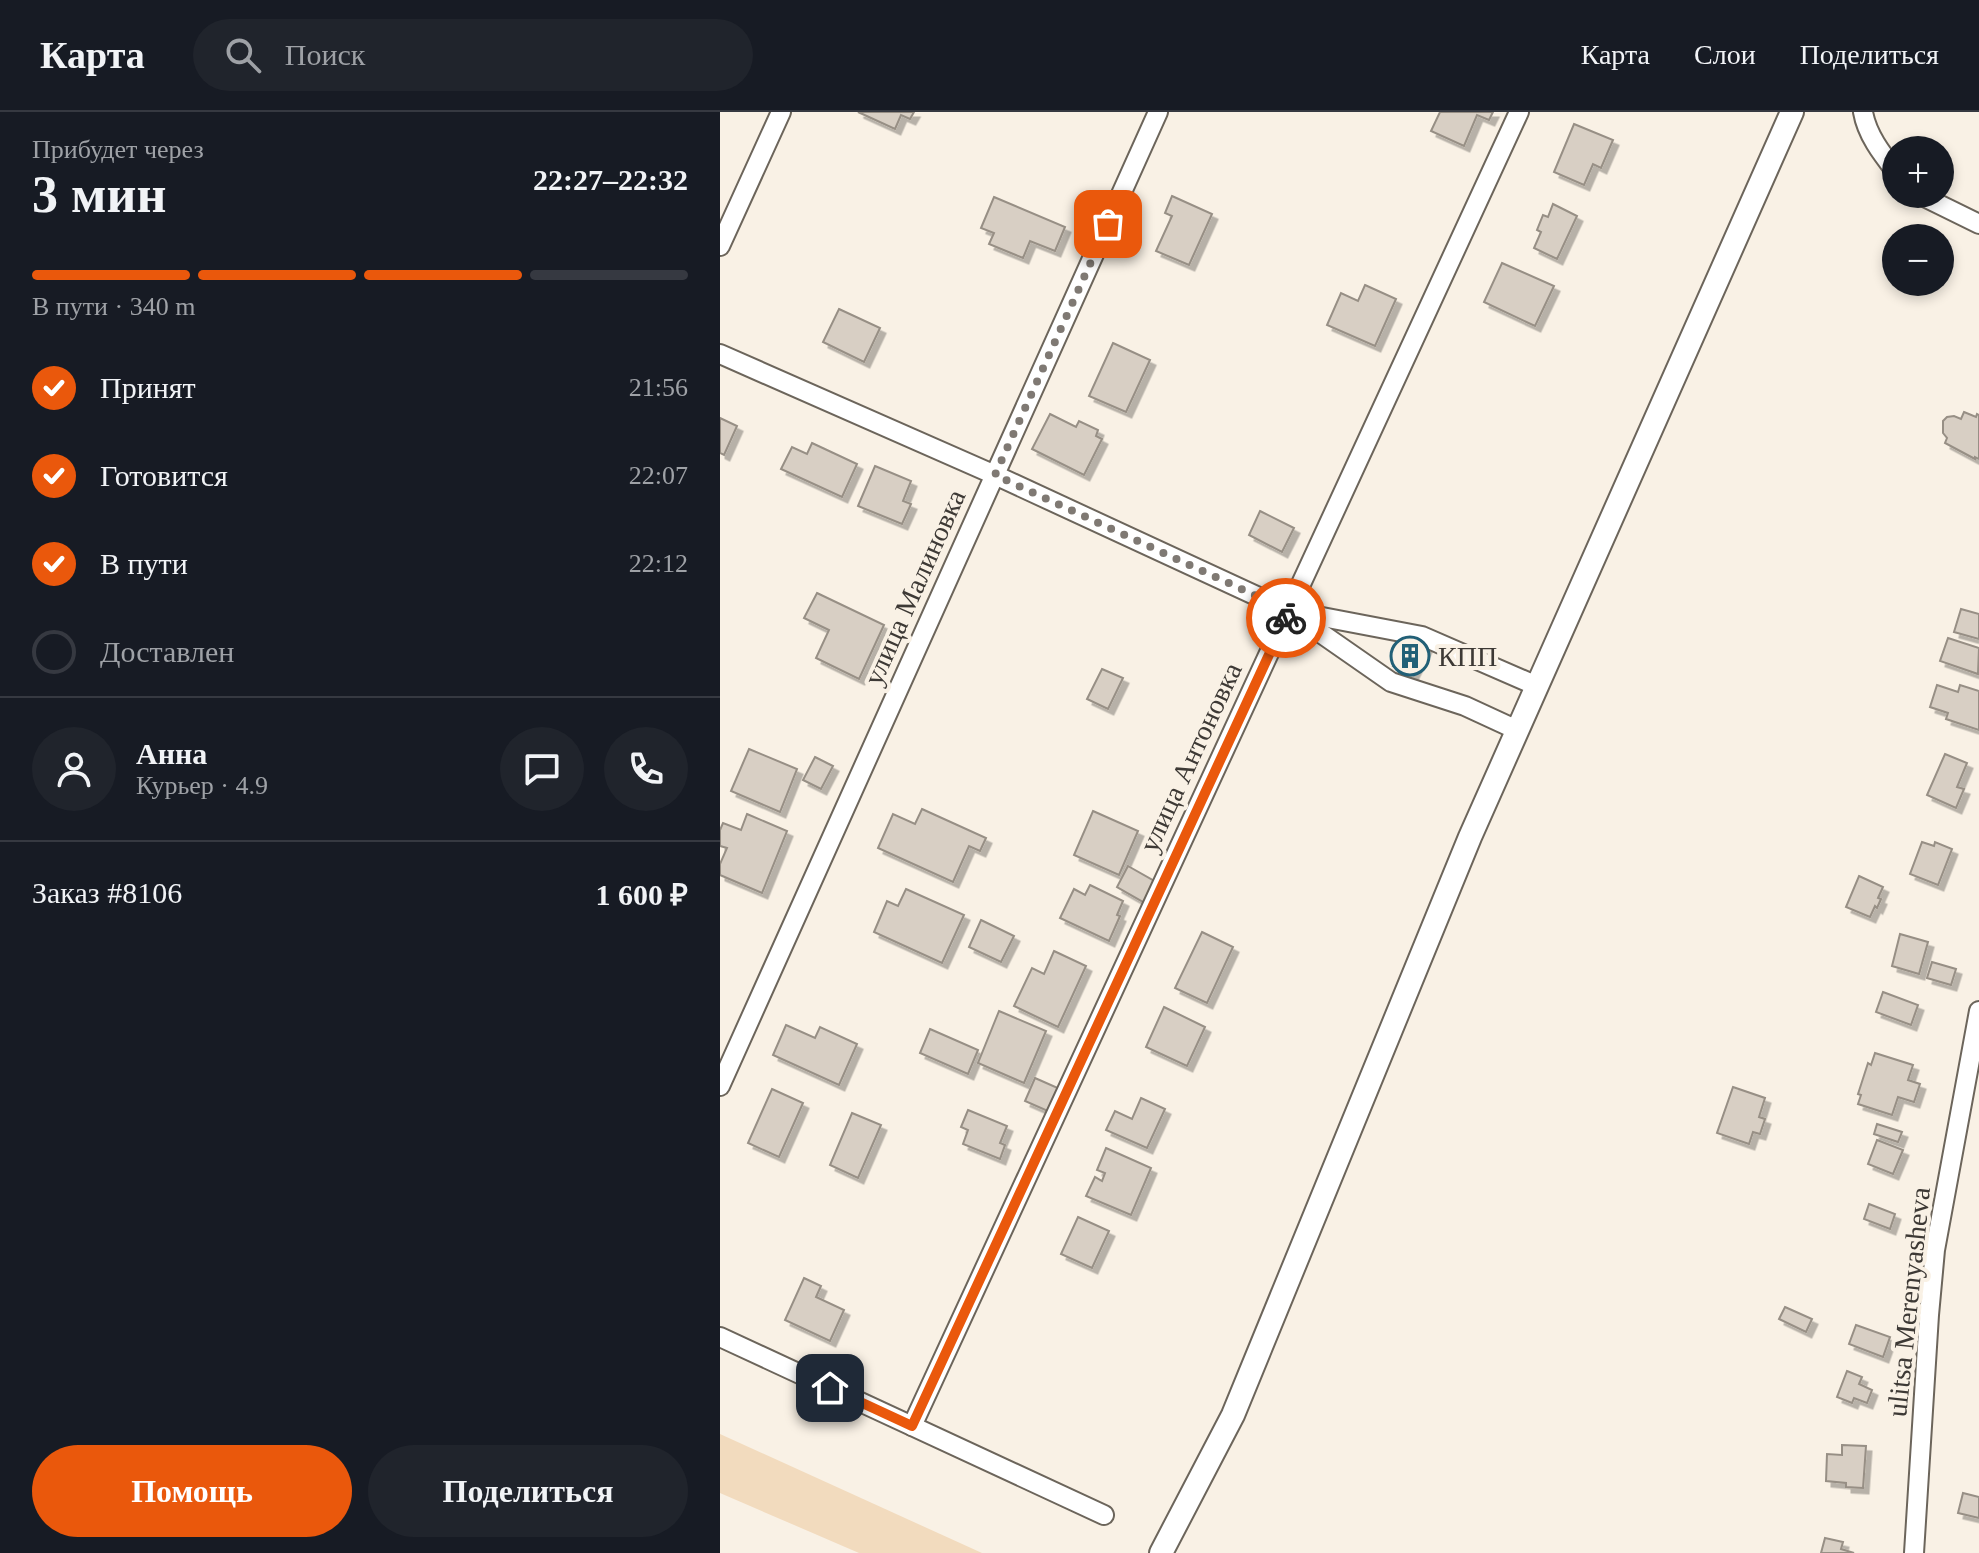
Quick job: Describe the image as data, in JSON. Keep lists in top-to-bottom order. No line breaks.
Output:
{"streets":{"street":["улица Малиновка","улица Антоновка","ulitsa Merenyasheva"]},"places":{"building":["КПП"]},"page":{"header":"Карта","search":"Поиск","nav":["Карта","Слои","Поделиться"],"heading":["3 мин","Прибудет через","22:27–22:32"],"panel":["Анна","Курьер · 4.9","Заказ #8106","1 600 ₽"],"map_buttons":["+","−"],"bar":"В пути · 340 m","list":[["Принят","21:56"],["Готовится","22:07"],["В пути","22:12"],"Доставлен"],"buttons":["Помощь","Поделиться"]}}
